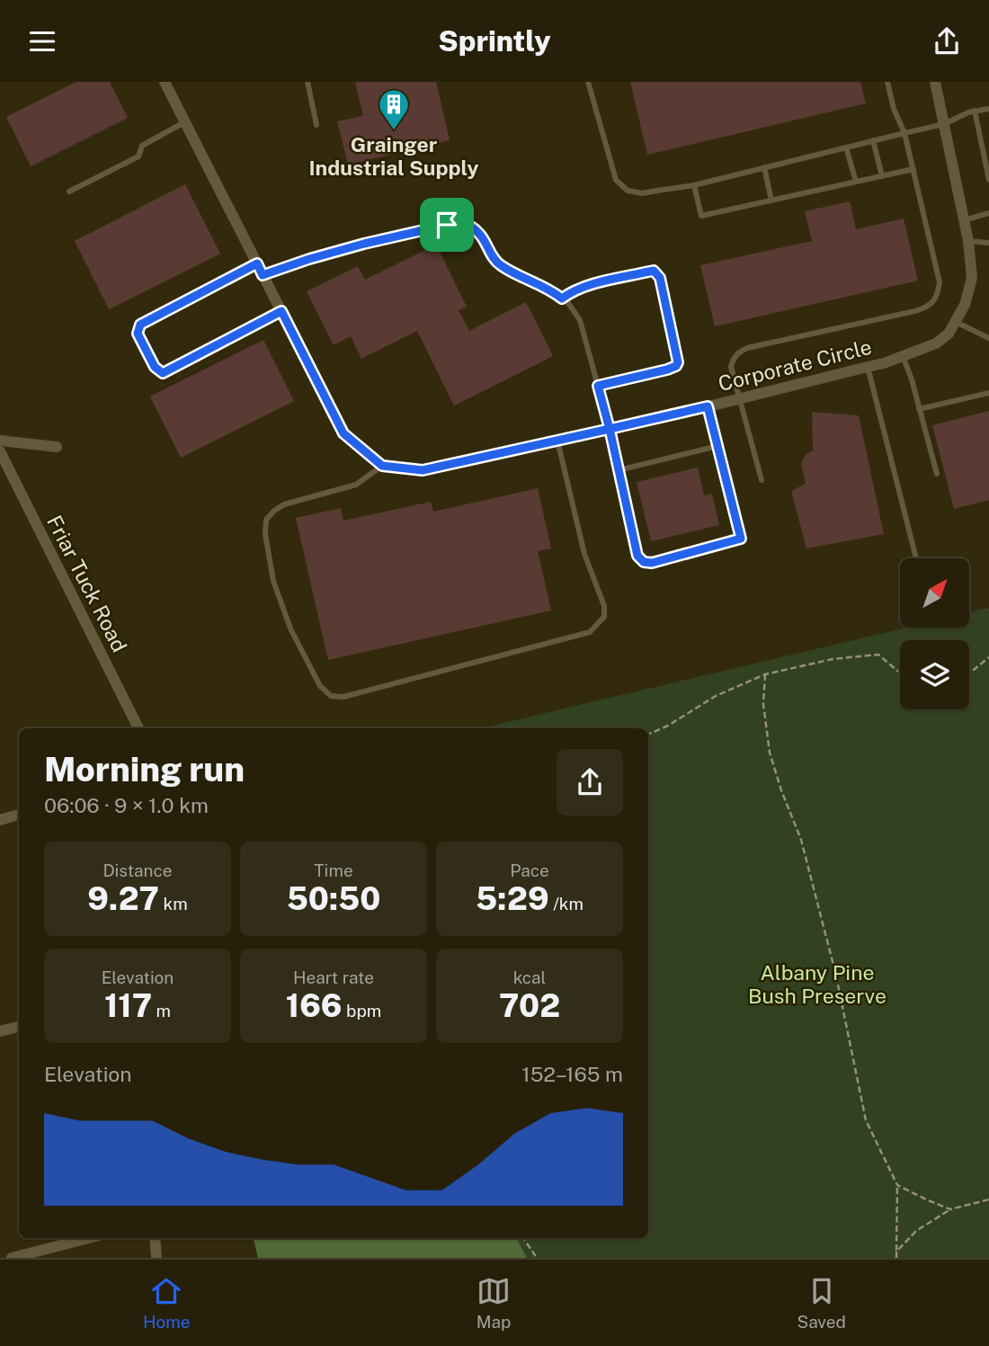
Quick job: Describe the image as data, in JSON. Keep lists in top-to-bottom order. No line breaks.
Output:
{"streets":{"street":["Corporate Circle","Friar Tuck Road"]},"parks":["Albany Pine Bush Preserve"],"places":{"building":["Grainger Industrial Supply"]},"north":"top right","page":{"header":"Sprintly","heading":["Morning run","06:06 · 9 × 1.0 km"],"stats":[["Distance","9.27 km"],["Time","50:50"],["Pace","5:29 /km"],["Elevation","117 m"],["Heart rate","166 bpm"],["kcal","702"]],"chart":["Elevation","152–165 m"],"tabs":["Home","Map","Saved"]}}
